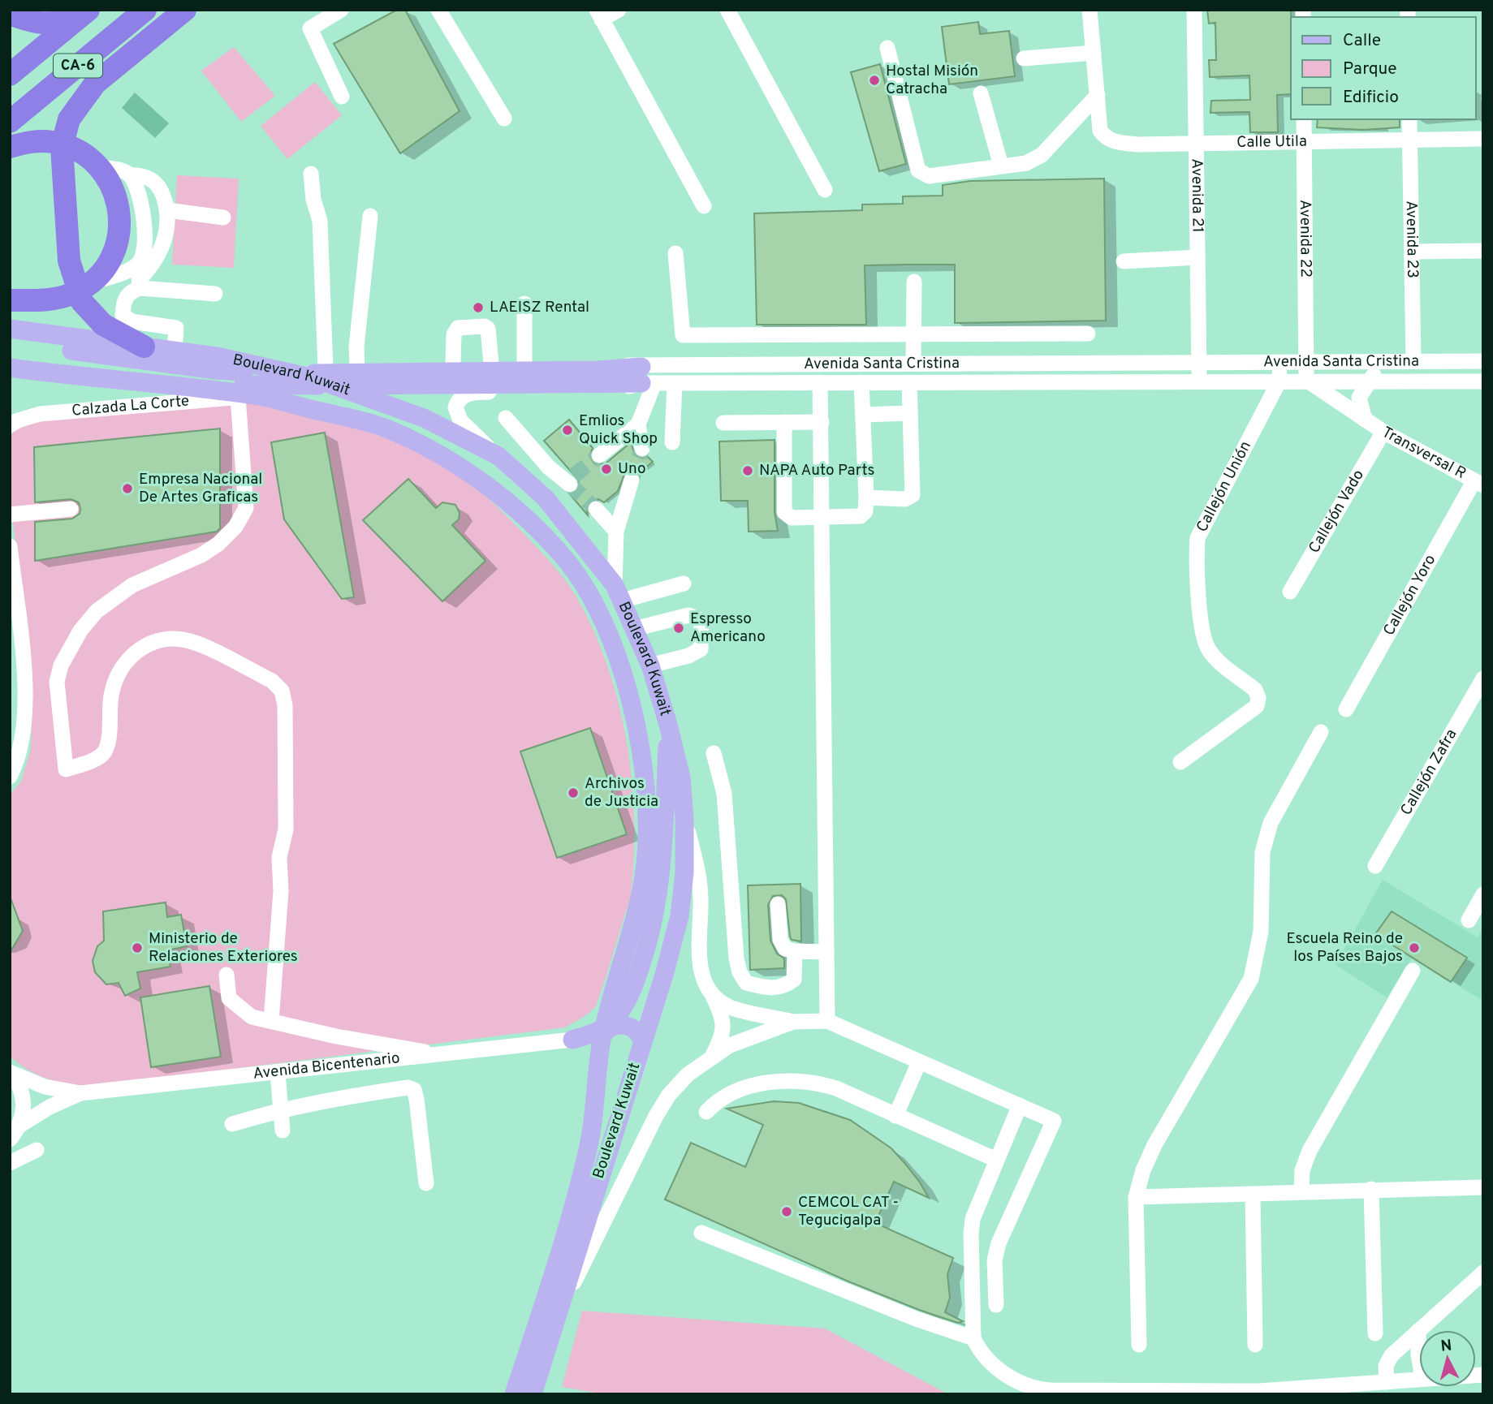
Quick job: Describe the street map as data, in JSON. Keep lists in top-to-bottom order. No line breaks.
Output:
{"streets":{"highway":["CA-6"],"main road":["Boulevard Kuwait"],"street":["Calle Utila","Avenida 21","Avenida 22","Avenida 23","Avenida Santa Cristina","Calzada La Corte","Transversal R","Callejón Unión","Callejón Vado","Callejón Yoro","Callejón Zafra","Avenida Bicentenario"]},"crossings":[["Calle Utila","Avenida 21"],["Calle Utila","Avenida 22"],["Calle Utila","Avenida 23"],["Avenida 21","Avenida Santa Cristina"],["Avenida 22","Avenida Santa Cristina"],["Avenida 23","Avenida Santa Cristina"],["Avenida Santa Cristina","Boulevard Kuwait"],["Avenida Santa Cristina","Transversal R"],["Avenida Santa Cristina","Callejón Unión"],["Boulevard Kuwait","Calzada La Corte"],["Transversal R","Callejón Vado"],["Transversal R","Callejón Yoro"]],"places":["Hostal Misión Catracha","LAEISZ Rental","Emlios Quick Shop","Uno","NAPA Auto Parts","Empresa Nacional De Artes Graficas","Espresso Americano","Archivos de Justicia","Ministerio de Relaciones Exteriores","Escuela Reino de los Países Bajos","CEMCOL CAT - Tegucigalpa"],"legend":["Calle","Parque","Edificio"],"north":"top"}
